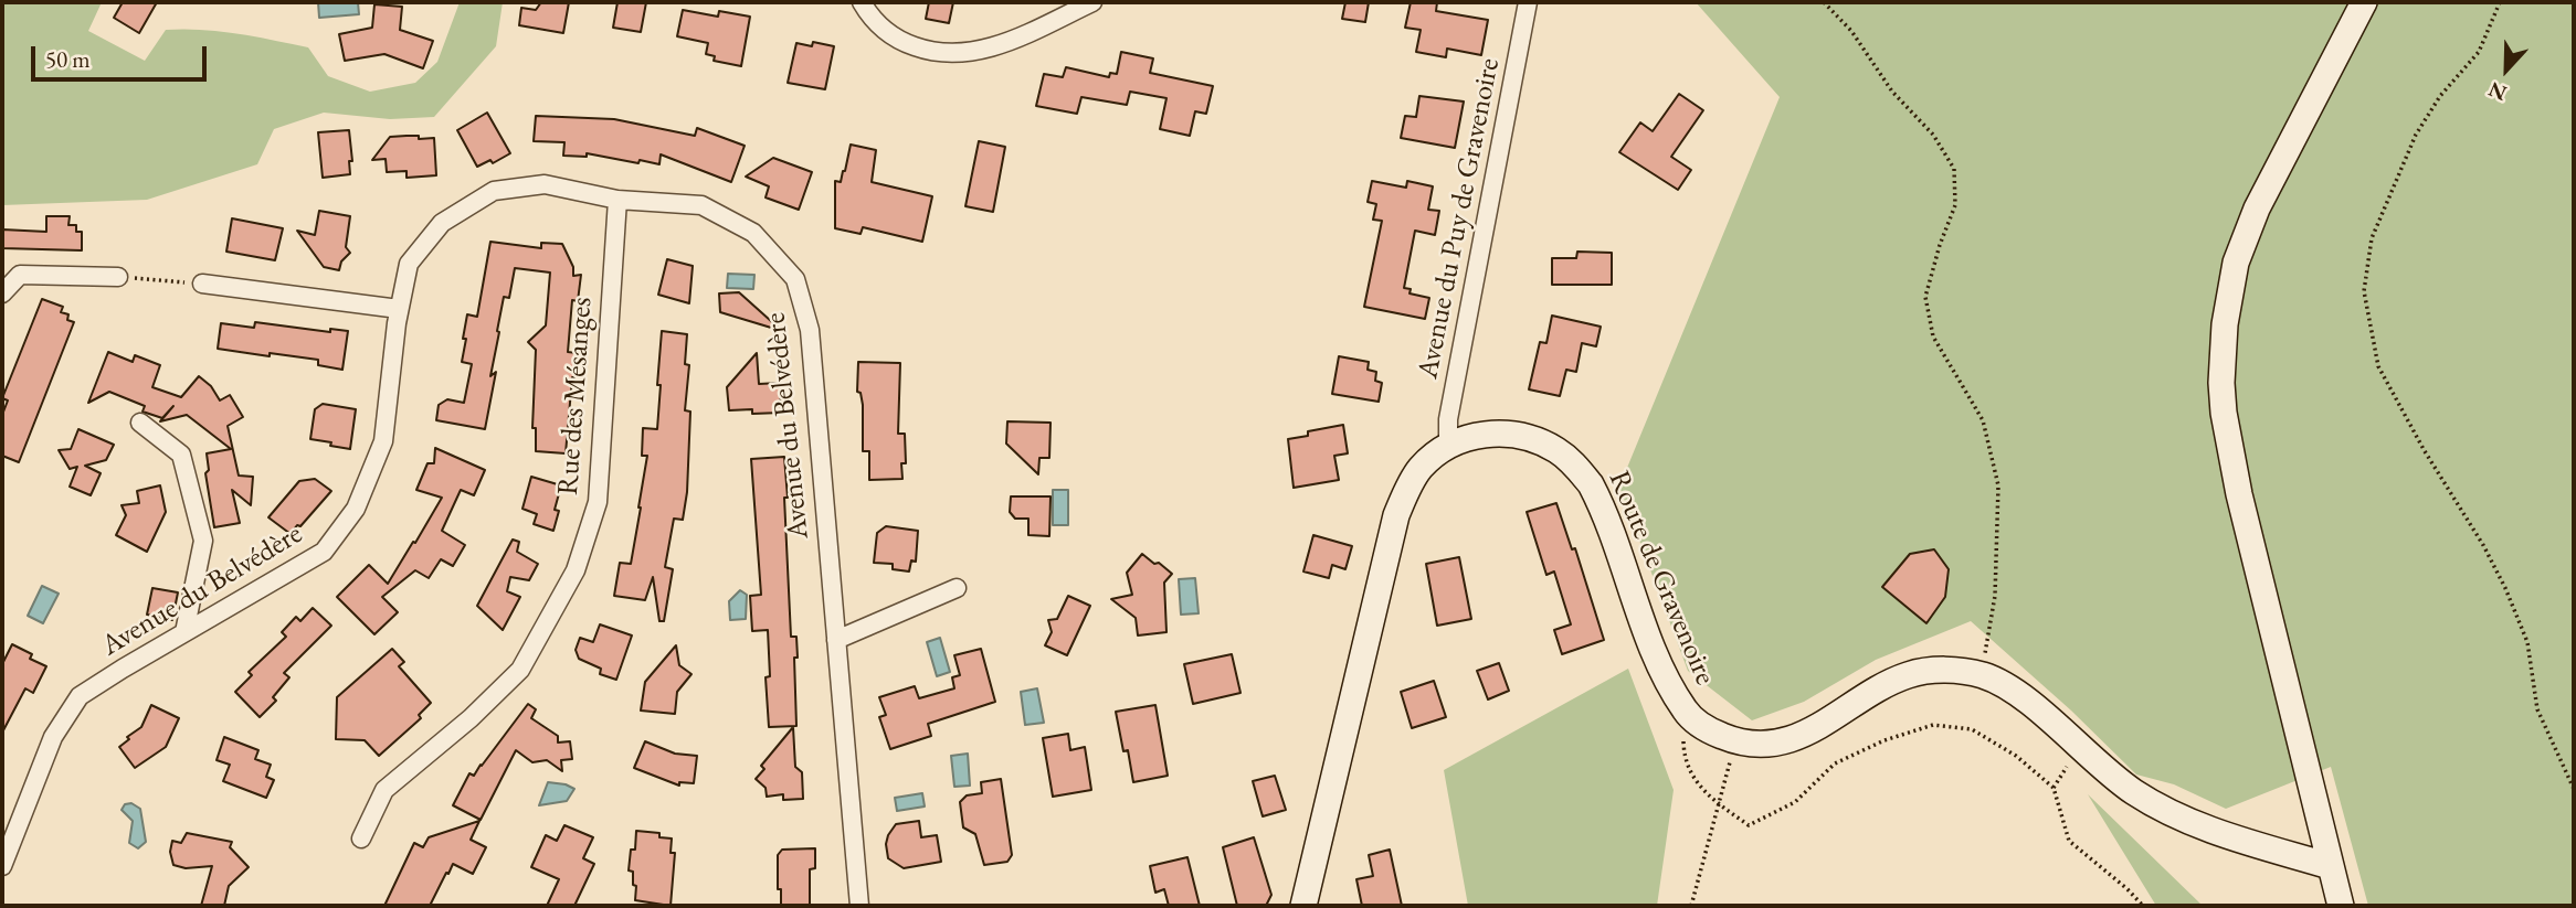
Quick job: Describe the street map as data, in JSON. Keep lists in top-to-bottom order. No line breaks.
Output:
{"streets":{"street":["Avenue du Puy de Gravenoire","Rue des Mésanges","Avenue du Belvédère","Route de Gravenoire"]},"crossings":[["Avenue du Puy de Gravenoire","Route de Gravenoire"],["Rue des Mésanges","Avenue du Belvédère"]],"scale_bar":"50 m","north":"bottom"}
